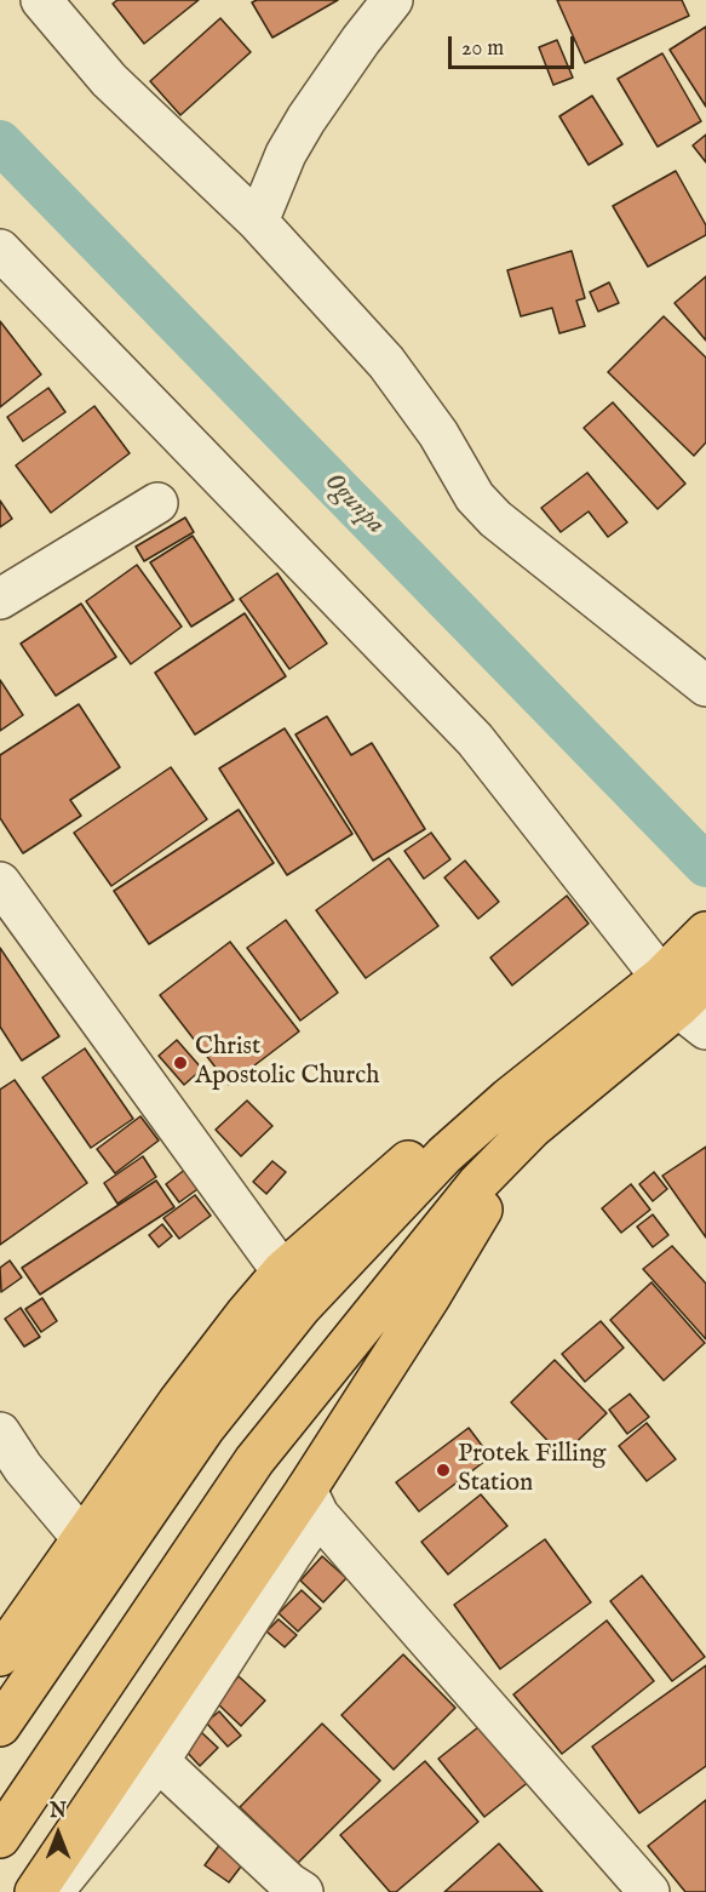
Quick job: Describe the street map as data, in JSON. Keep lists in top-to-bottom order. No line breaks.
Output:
{"water":["Ogunpa"],"places":["Christ Apostolic Church","Protek Filling Station"],"scale_bar":"20 m","north":"top"}
